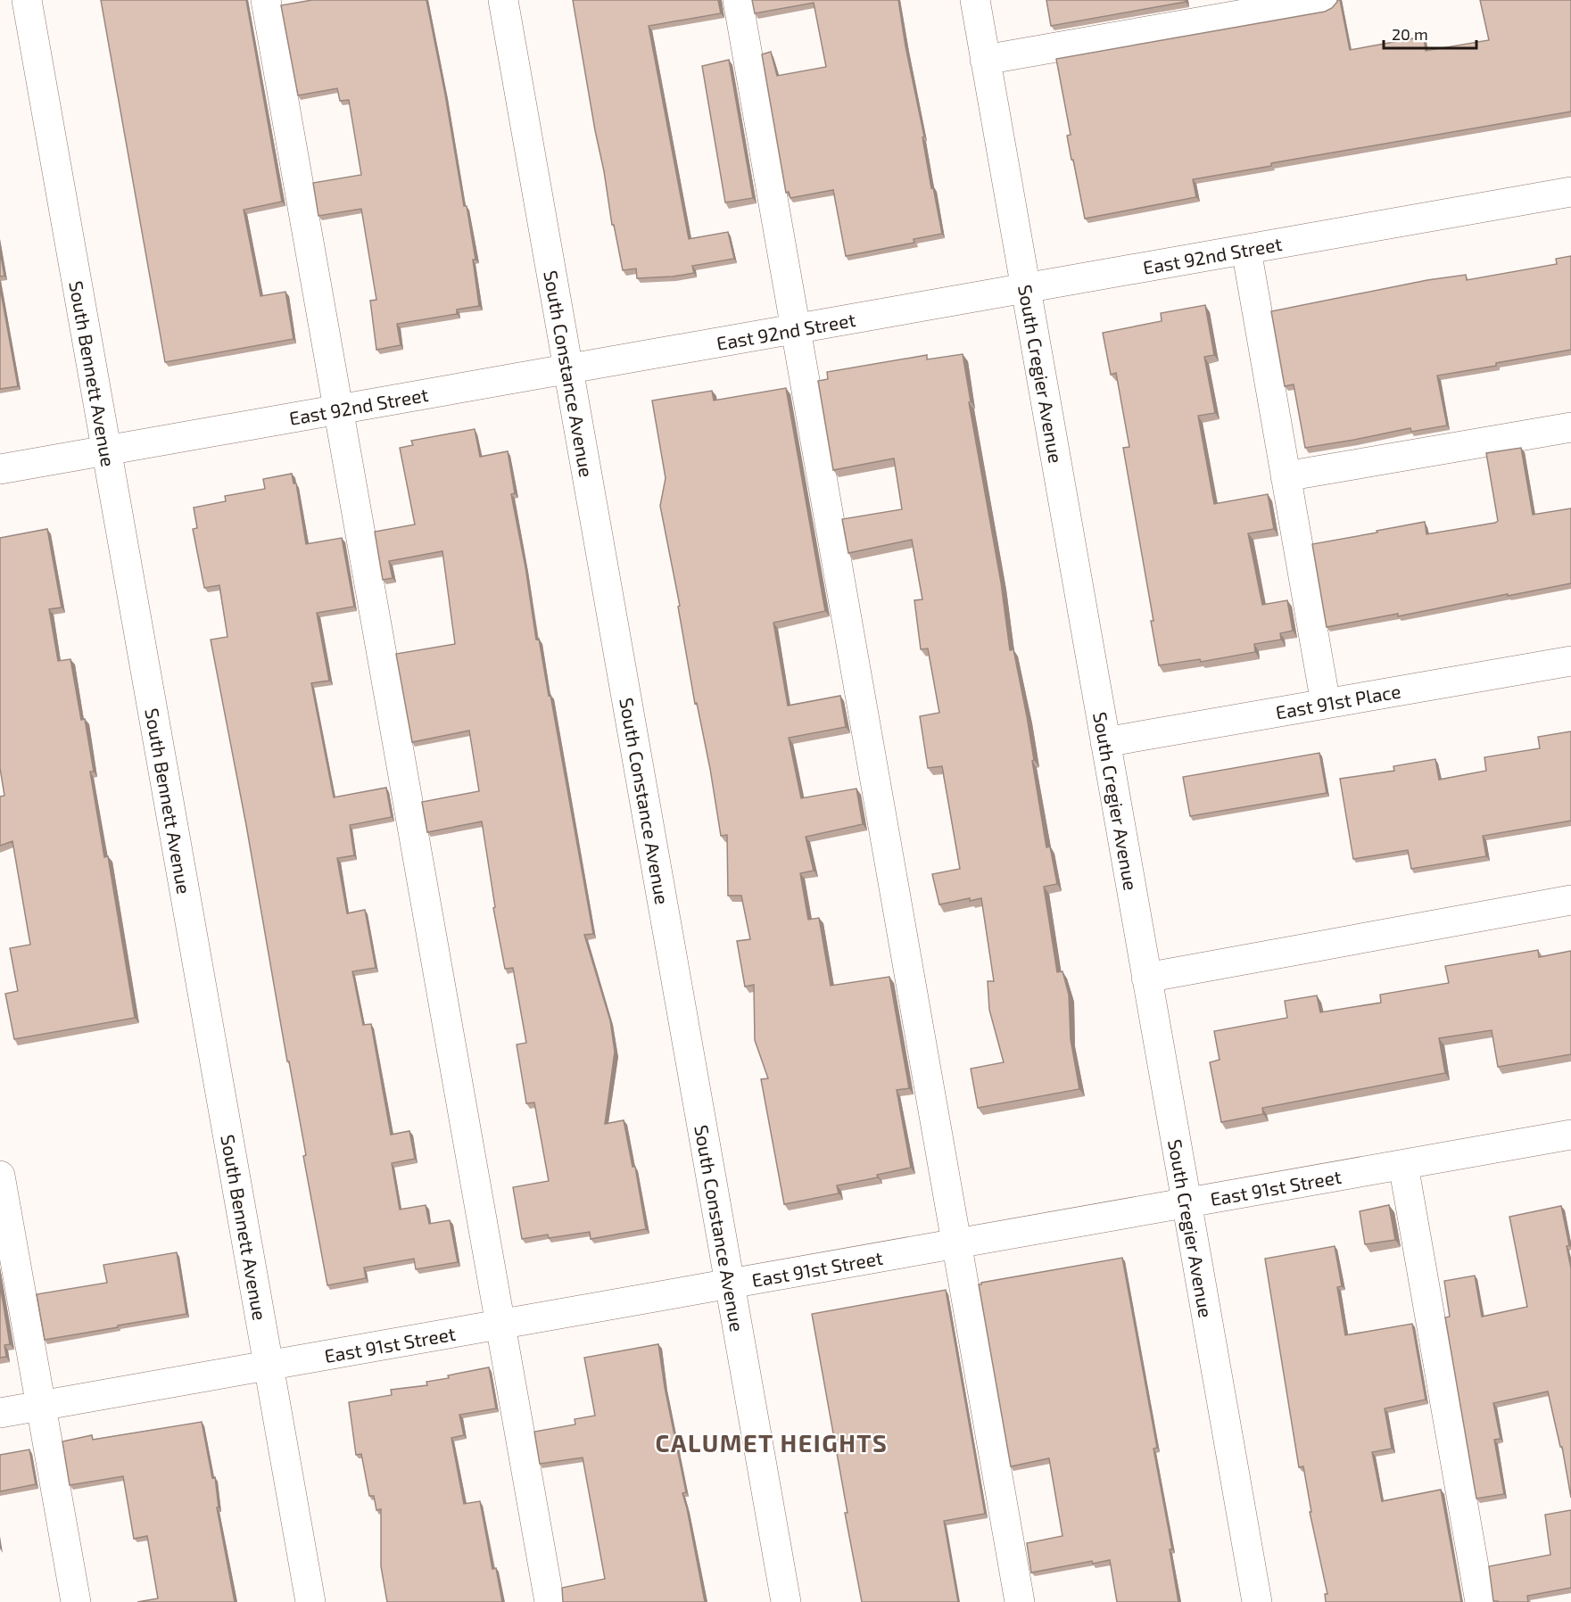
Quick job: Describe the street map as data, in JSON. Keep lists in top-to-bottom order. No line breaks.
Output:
{"streets":{"street":["East 92nd Street","South Bennett Avenue","South Constance Avenue","South Cregier Avenue","East 91st Place","East 91st Street"]},"crossings":[["East 92nd Street","South Bennett Avenue"],["East 92nd Street","South Constance Avenue"],["East 92nd Street","South Cregier Avenue"],["South Bennett Avenue","East 91st Street"],["South Constance Avenue","East 91st Street"],["South Cregier Avenue","East 91st Place"],["South Cregier Avenue","East 91st Street"]],"districts":["CALUMET HEIGHTS"],"scale_bar":"20 m"}
